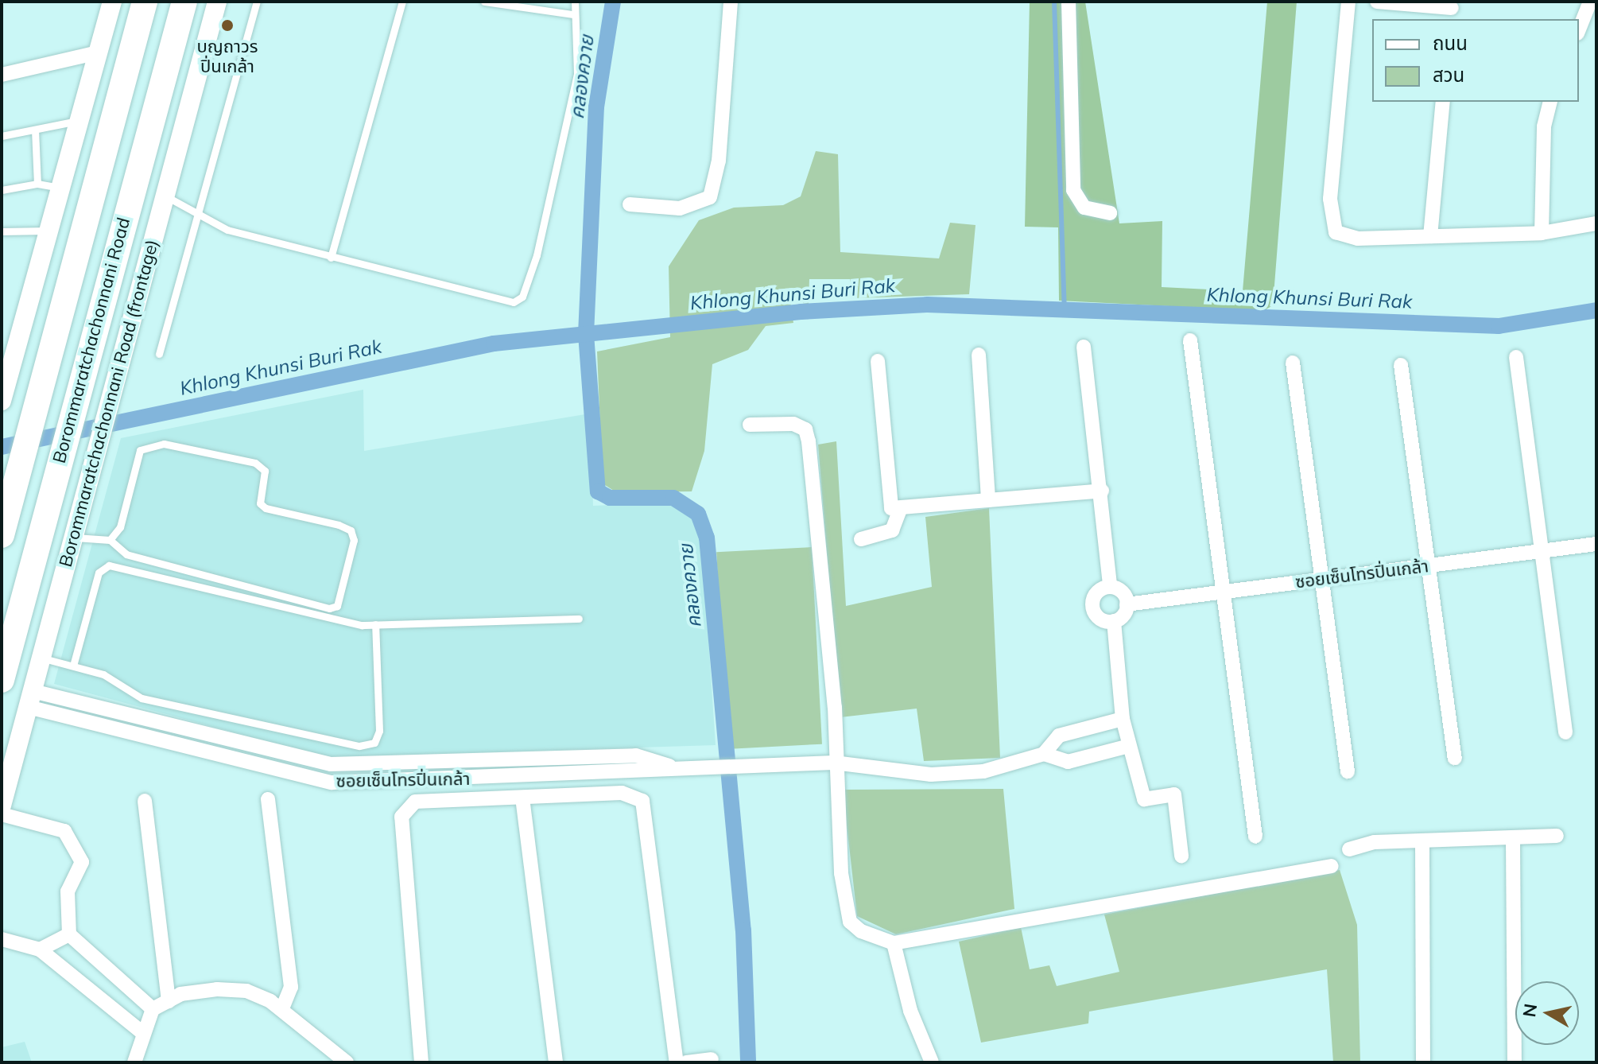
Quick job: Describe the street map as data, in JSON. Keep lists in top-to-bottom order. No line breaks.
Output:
{"streets":{"highway":["Borommaratchachonnani Road"],"main road":["Borommaratchachonnani Road (frontage)"],"street":["ซอยเซ็นโทรปิ่นเกล้า"]},"crossings":[["Borommaratchachonnani Road (frontage)","ซอยเซ็นโทรปิ่นเกล้า"]],"water":["คลองควาย","Khlong Khunsi Buri Rak"],"places":["บุญถาวร ปิ่นเกล้า"],"legend":["ถนน","สวน"],"north":"left"}
